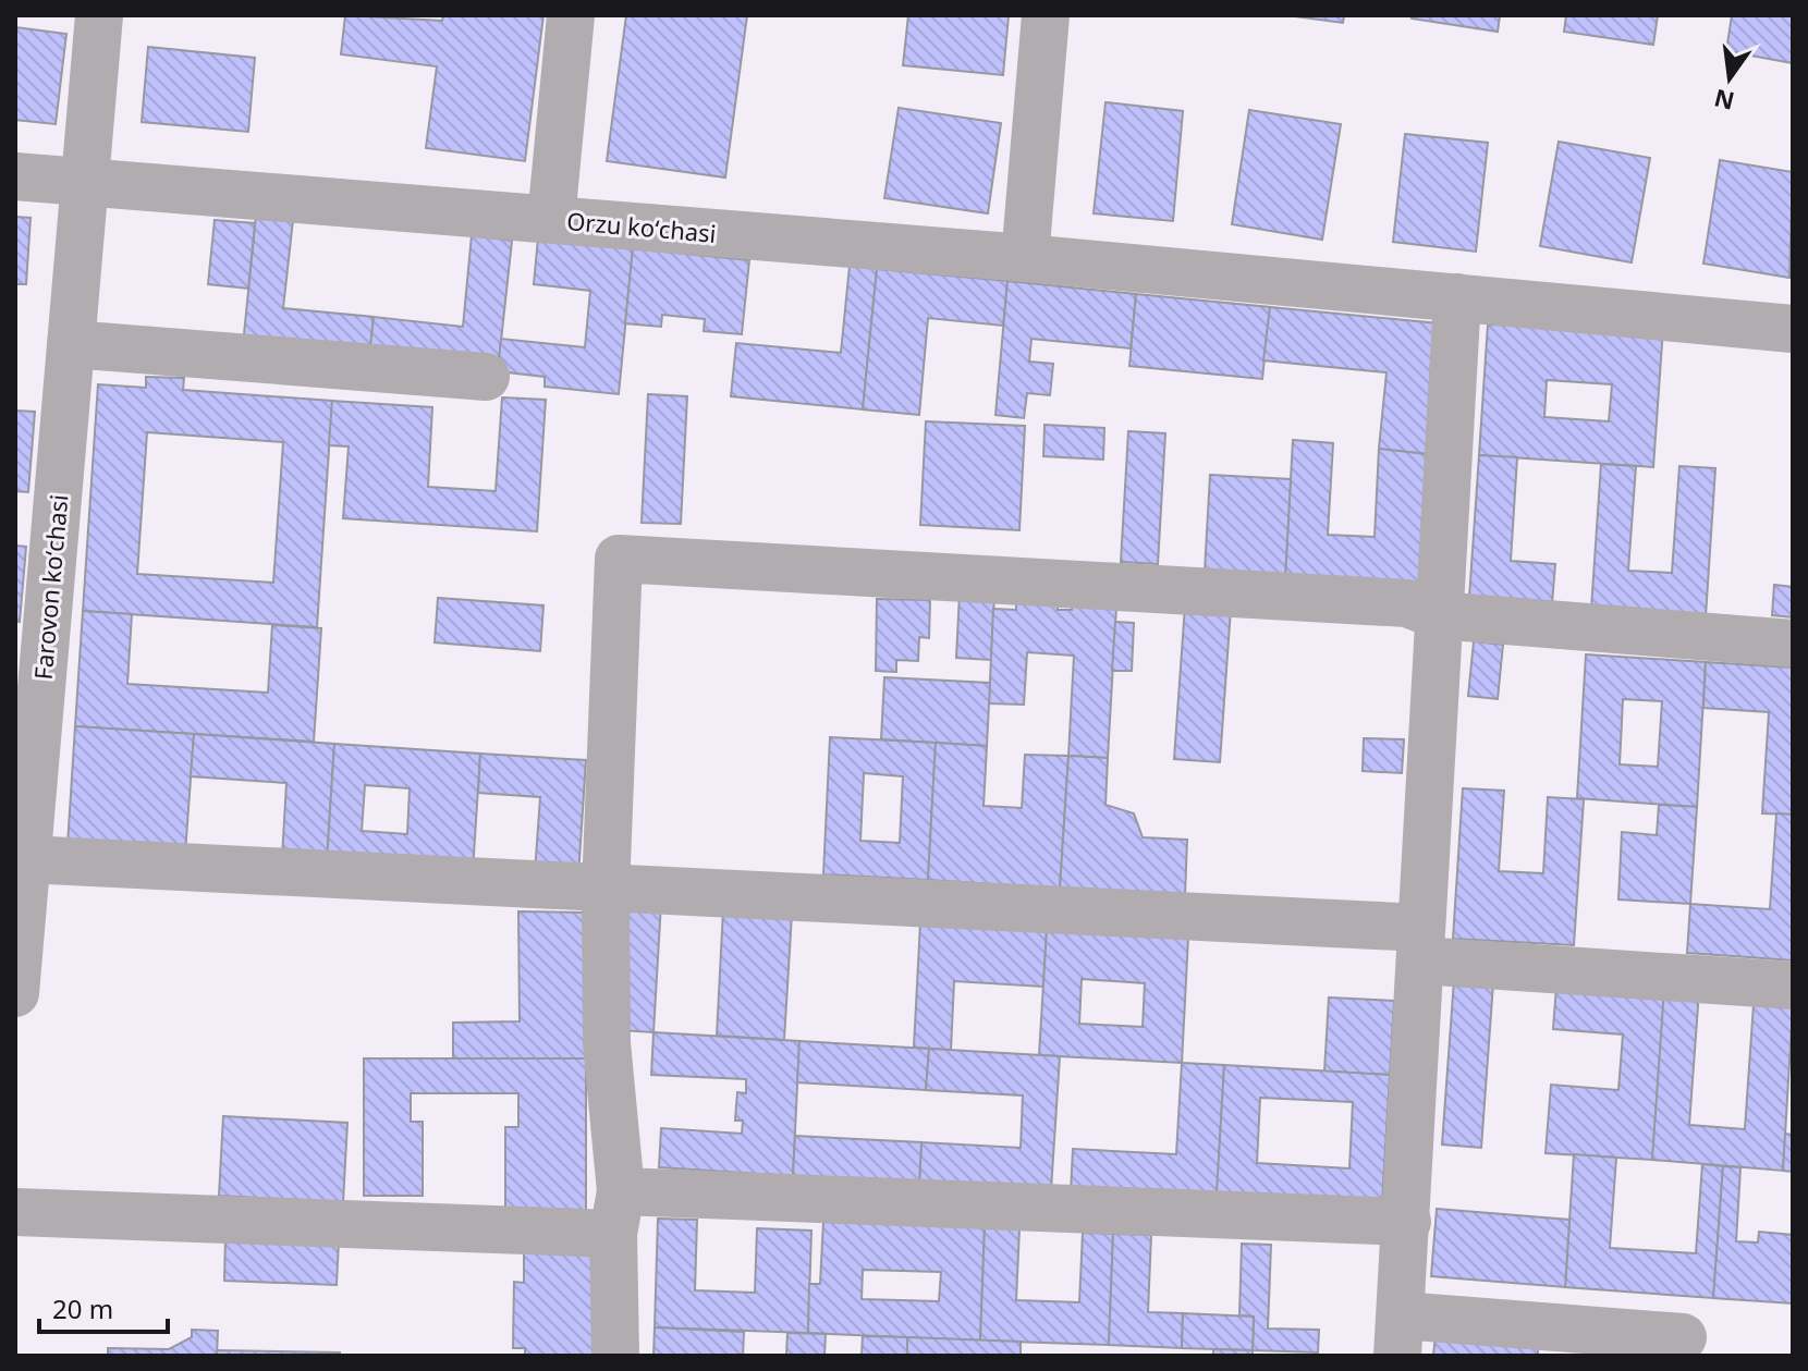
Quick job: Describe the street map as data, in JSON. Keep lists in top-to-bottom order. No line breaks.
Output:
{"streets":{"street":["Orzu koʻchasi","Farovon koʻchasi"]},"crossings":[["Orzu koʻchasi","Farovon koʻchasi"]],"scale_bar":"20 m","north":"bottom"}
